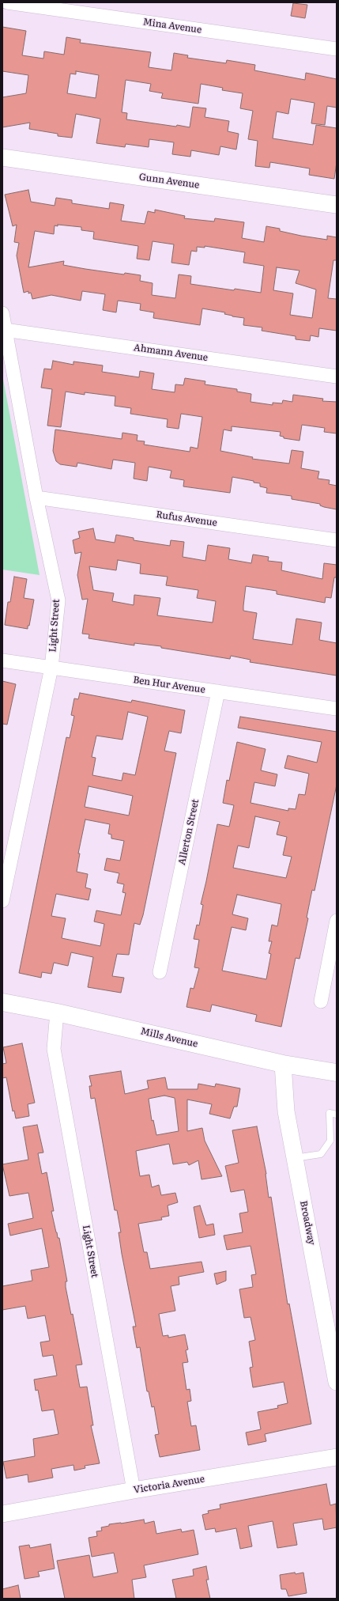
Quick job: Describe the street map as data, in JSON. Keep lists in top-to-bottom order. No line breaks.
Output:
{"streets":{"main road":["Mills Avenue"],"street":["Mina Avenue","Gunn Avenue","Ahmann Avenue","Rufus Avenue","Light Street","Ben Hur Avenue","Allerton Street","Broadway","Victoria Avenue"]},"crossings":[["Ahmann Avenue","Light Street"],["Rufus Avenue","Light Street"],["Light Street","Ben Hur Avenue"],["Light Street","Mills Avenue"],["Light Street","Victoria Avenue"],["Ben Hur Avenue","Allerton Street"],["Mills Avenue","Broadway"]]}
